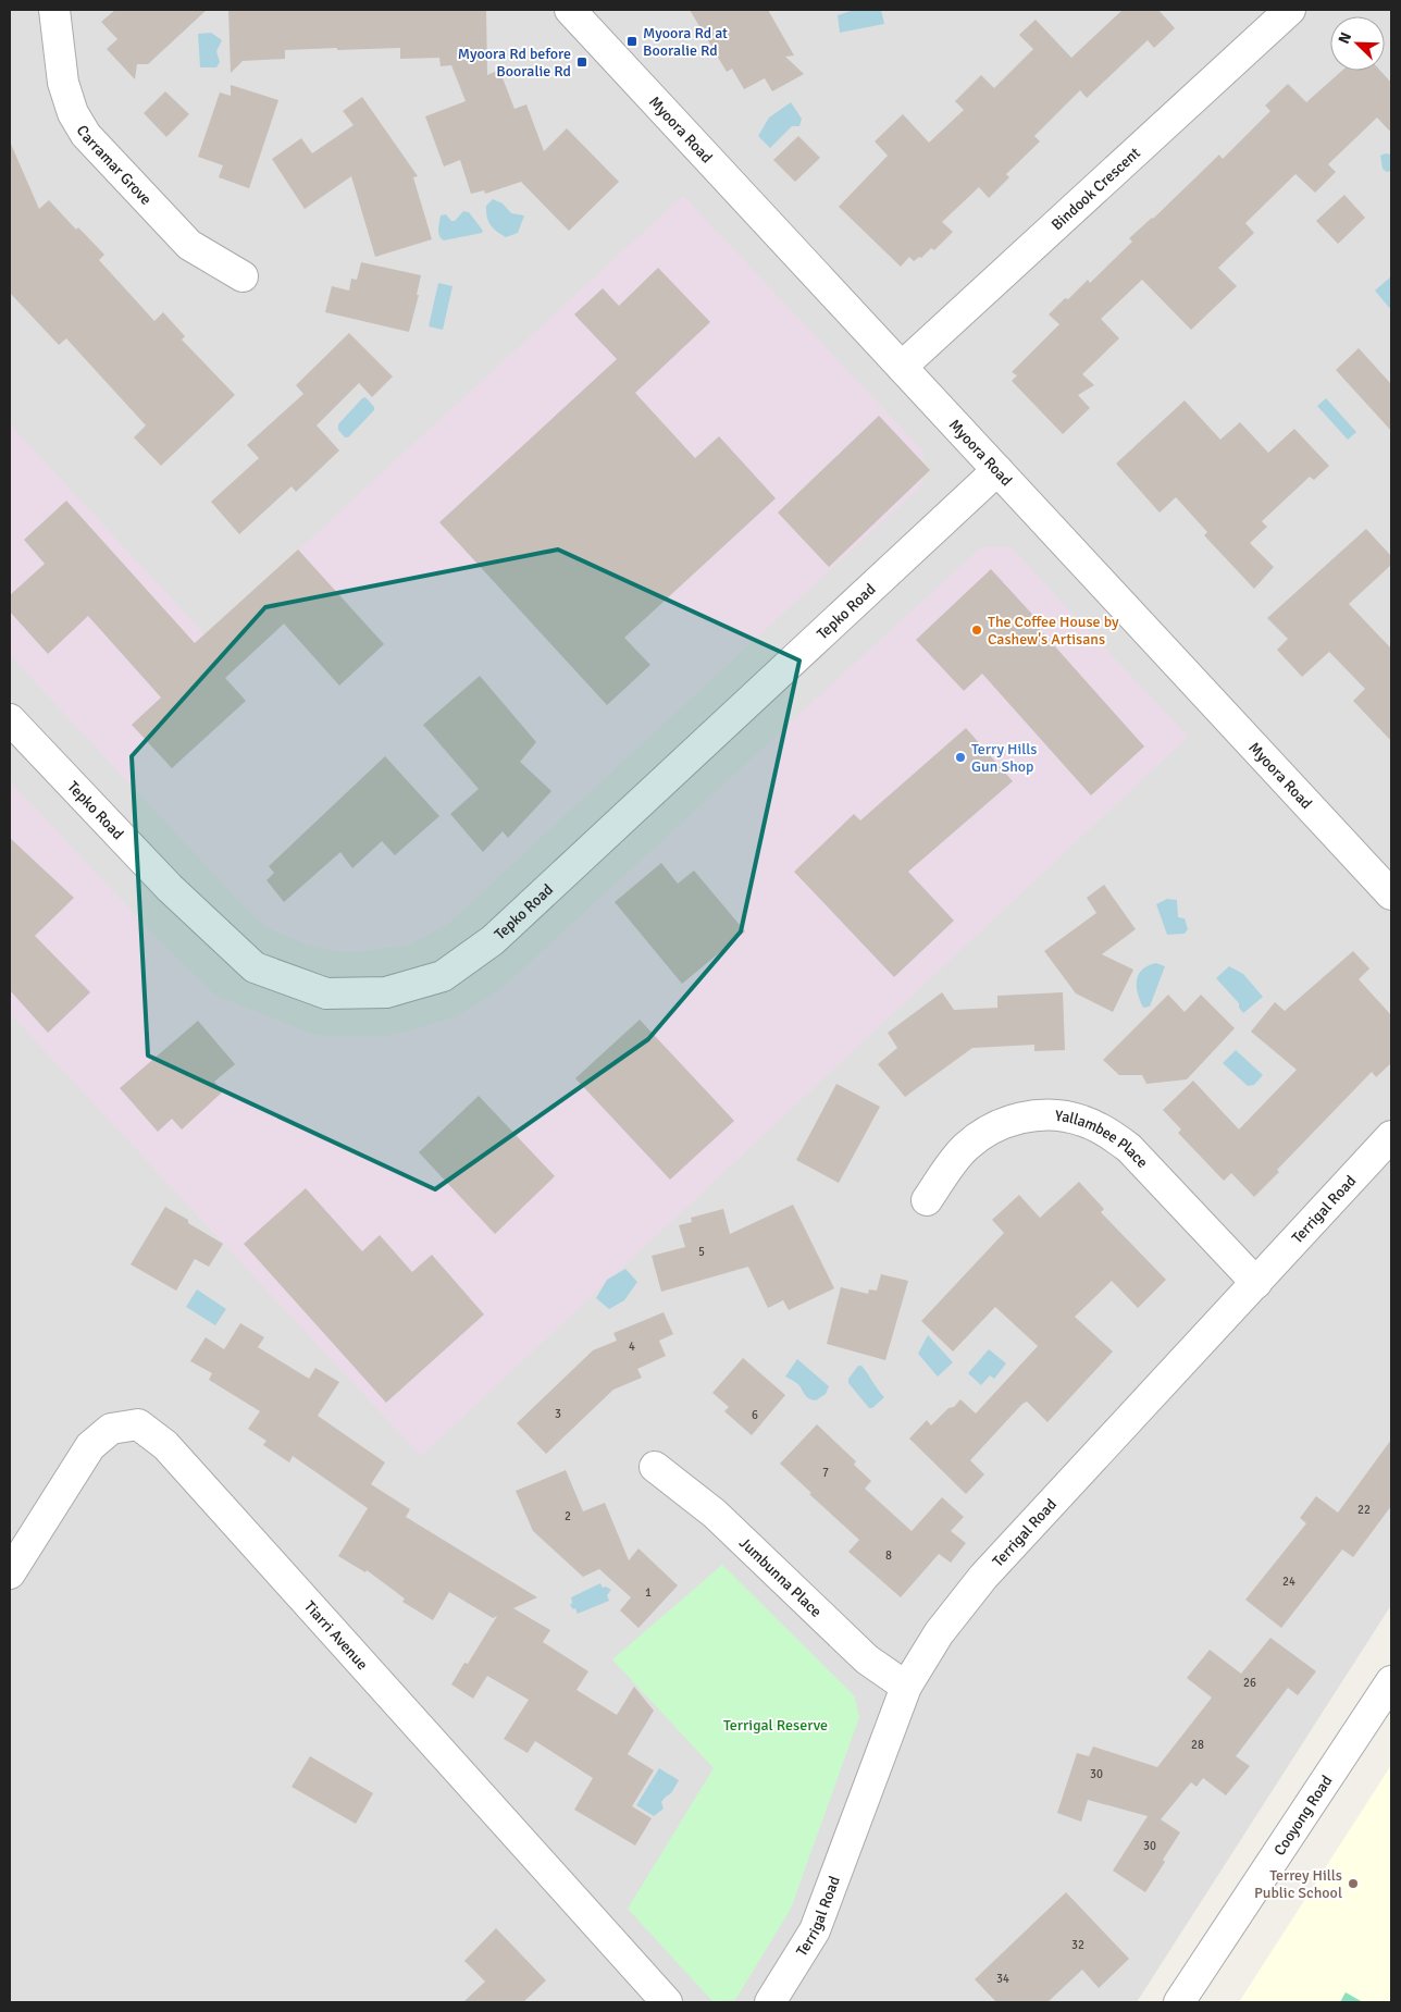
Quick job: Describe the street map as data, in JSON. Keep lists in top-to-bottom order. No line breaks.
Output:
{"streets":{"street":["Myoora Road","Carramar Grove","Bindook Crescent","Tepko Road","Yallambee Place","Terrigal Road","Jumbunna Place","Tiarri Avenue","Cooyong Road"]},"crossings":[["Myoora Road","Bindook Crescent"],["Myoora Road","Tepko Road"],["Yallambee Place","Terrigal Road"],["Terrigal Road","Jumbunna Place"]],"parks":["Terrigal Reserve"],"places":{"transit":["Myoora Rd at Booralie Rd","Myoora Rd before Booralie Rd"],"other":["The Coffee House by Cashew's Artisans","Terry Hills Gun Shop","Terrey Hills Public School"]},"house_numbers":["5","4","3","6","7","22","2","8","24","1","26","28","30","30","32","34"],"north":"top left"}
